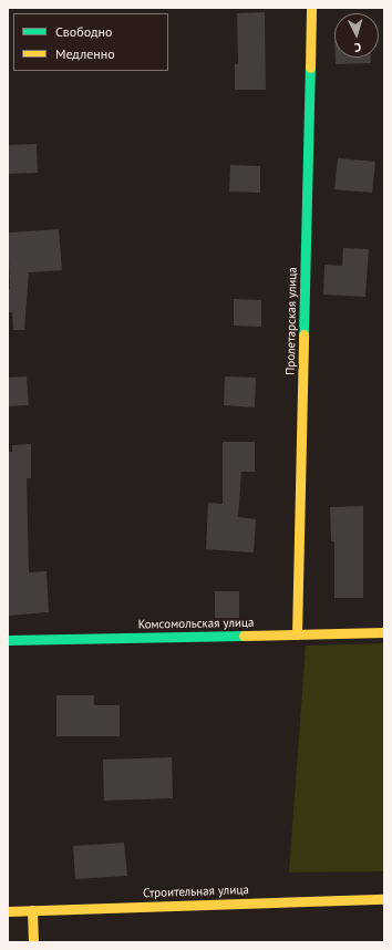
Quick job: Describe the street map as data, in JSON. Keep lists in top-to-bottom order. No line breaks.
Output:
{"streets":{"street":["Пролетарская улица","Комсомольская улица","Строительная улица"]},"crossings":[["Пролетарская улица","Комсомольская улица"]],"legend":["Свободно","Медленно"],"north":"bottom"}
